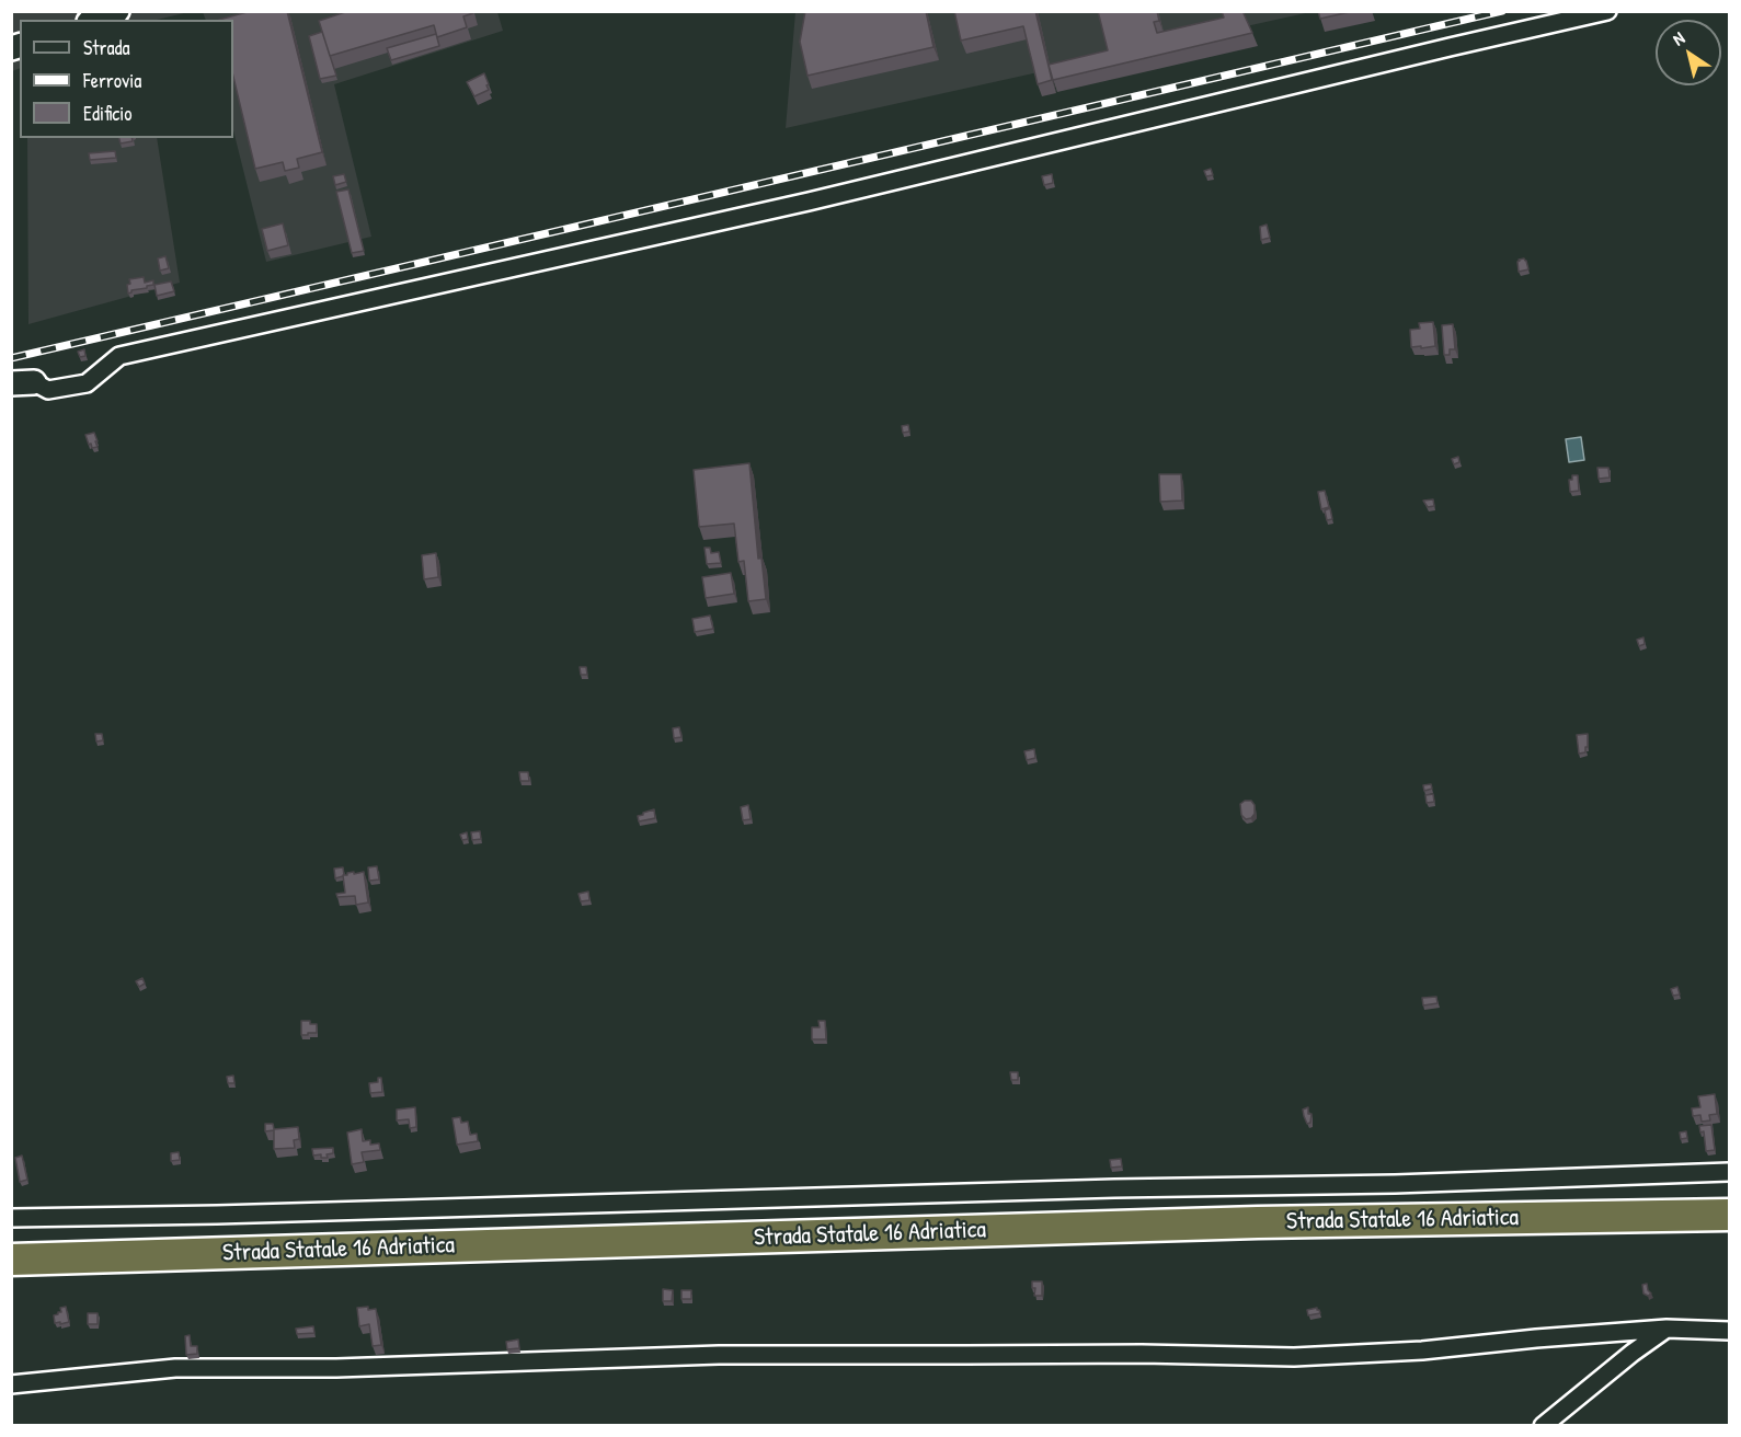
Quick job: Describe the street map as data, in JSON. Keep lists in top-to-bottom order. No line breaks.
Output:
{"streets":{"highway":["Strada Statale 16 Adriatica"]},"legend":["Strada","Ferrovia","Edificio"],"north":"top left"}
